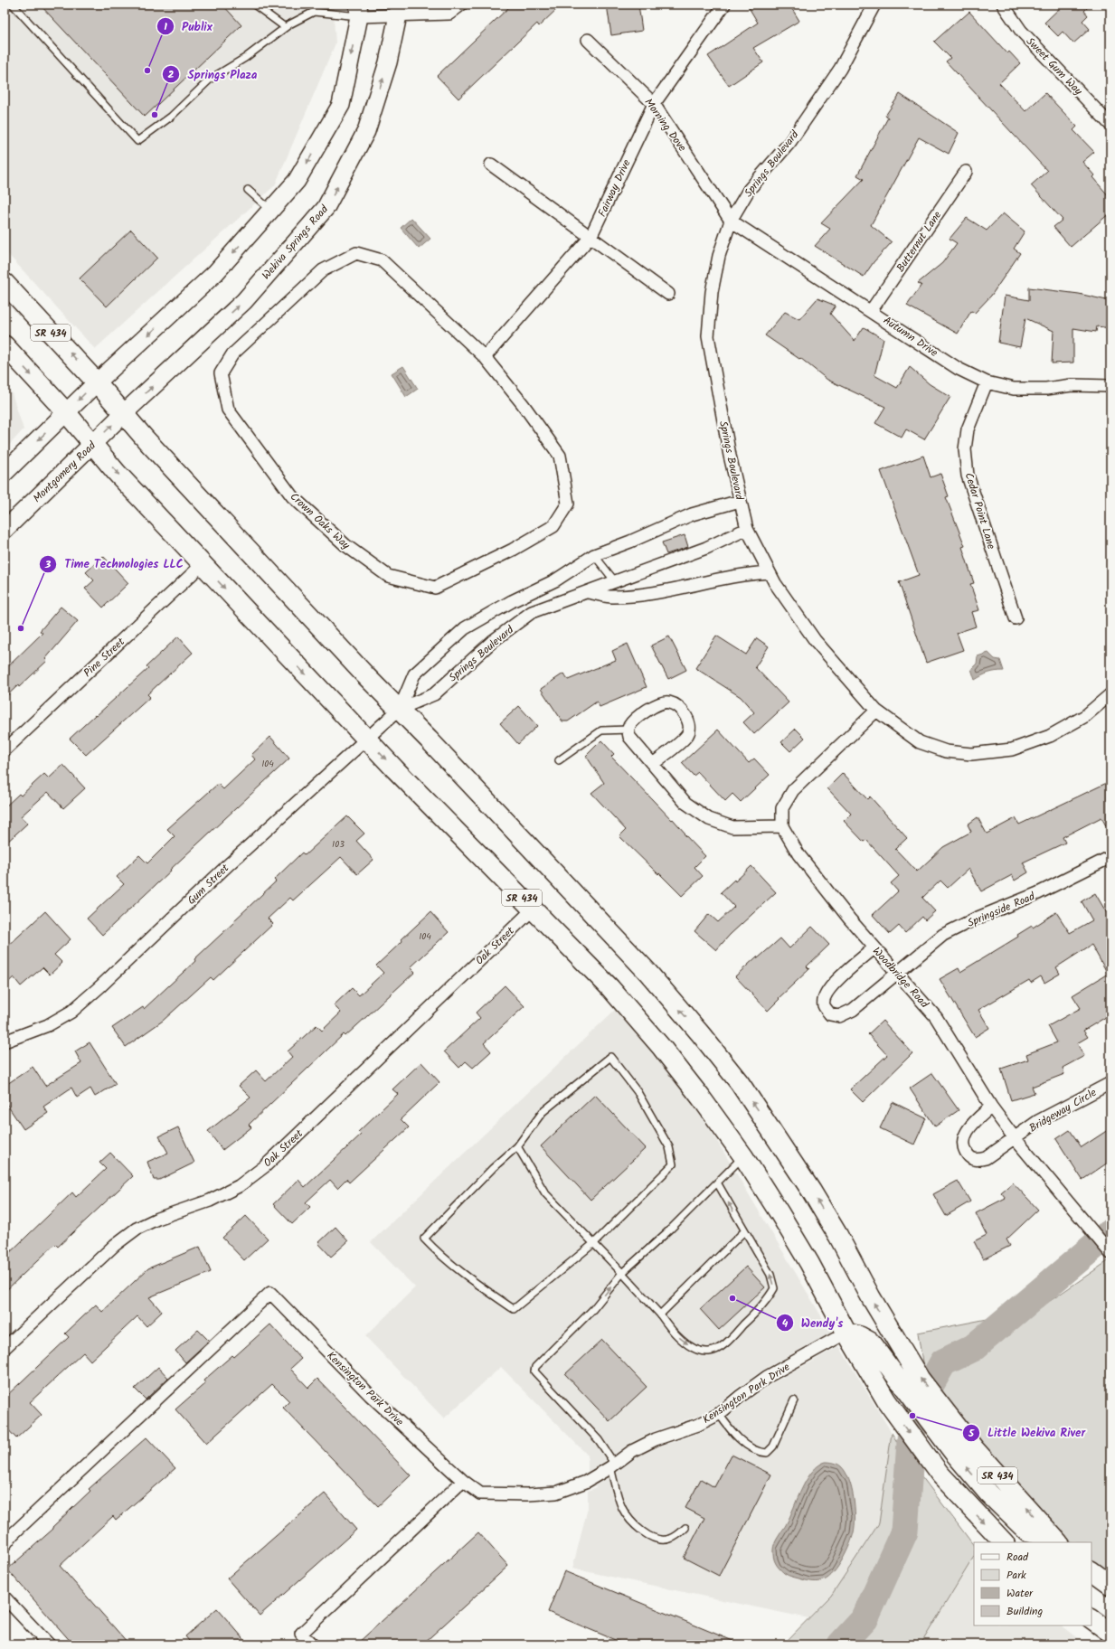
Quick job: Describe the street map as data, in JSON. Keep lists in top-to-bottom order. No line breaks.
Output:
{"streets":{"main road":["Wekiva Springs Road","SR 434","Montgomery Road"],"street":["Sweet Gum Way","Morning Dove","Springs Boulevard","Fairway Drive","Butternut Lane","Autumn Drive","Cedar Point Lane","Crown Oaks Way","Pine Street","Gum Street","Springside Road","Oak Street","Woodbridge Road","Bridgeway Circle","Kensington Park Drive"]},"crossings":[["Morning Dove","Springs Boulevard"],["Morning Dove","Fairway Drive"],["Morning Dove","Autumn Drive"],["Springs Boulevard","SR 434"],["Springs Boulevard","Autumn Drive"],["Springs Boulevard","Gum Street"],["Fairway Drive","Crown Oaks Way"],["Butternut Lane","Autumn Drive"],["Wekiva Springs Road","SR 434"],["Wekiva Springs Road","Montgomery Road"],["SR 434","Montgomery Road"],["SR 434","Pine Street"],["SR 434","Gum Street"],["SR 434","Oak Street"],["SR 434","Kensington Park Drive"],["Autumn Drive","Cedar Point Lane"],["Springside Road","Woodbridge Road"],["Woodbridge Road","Bridgeway Circle"]],"places":["Publix","Springs Plaza","Time Technologies LLC","Wendy's","Little Wekiva River"],"house_numbers":["104","103","104"],"legend":["Road","Park","Water","Building"]}
